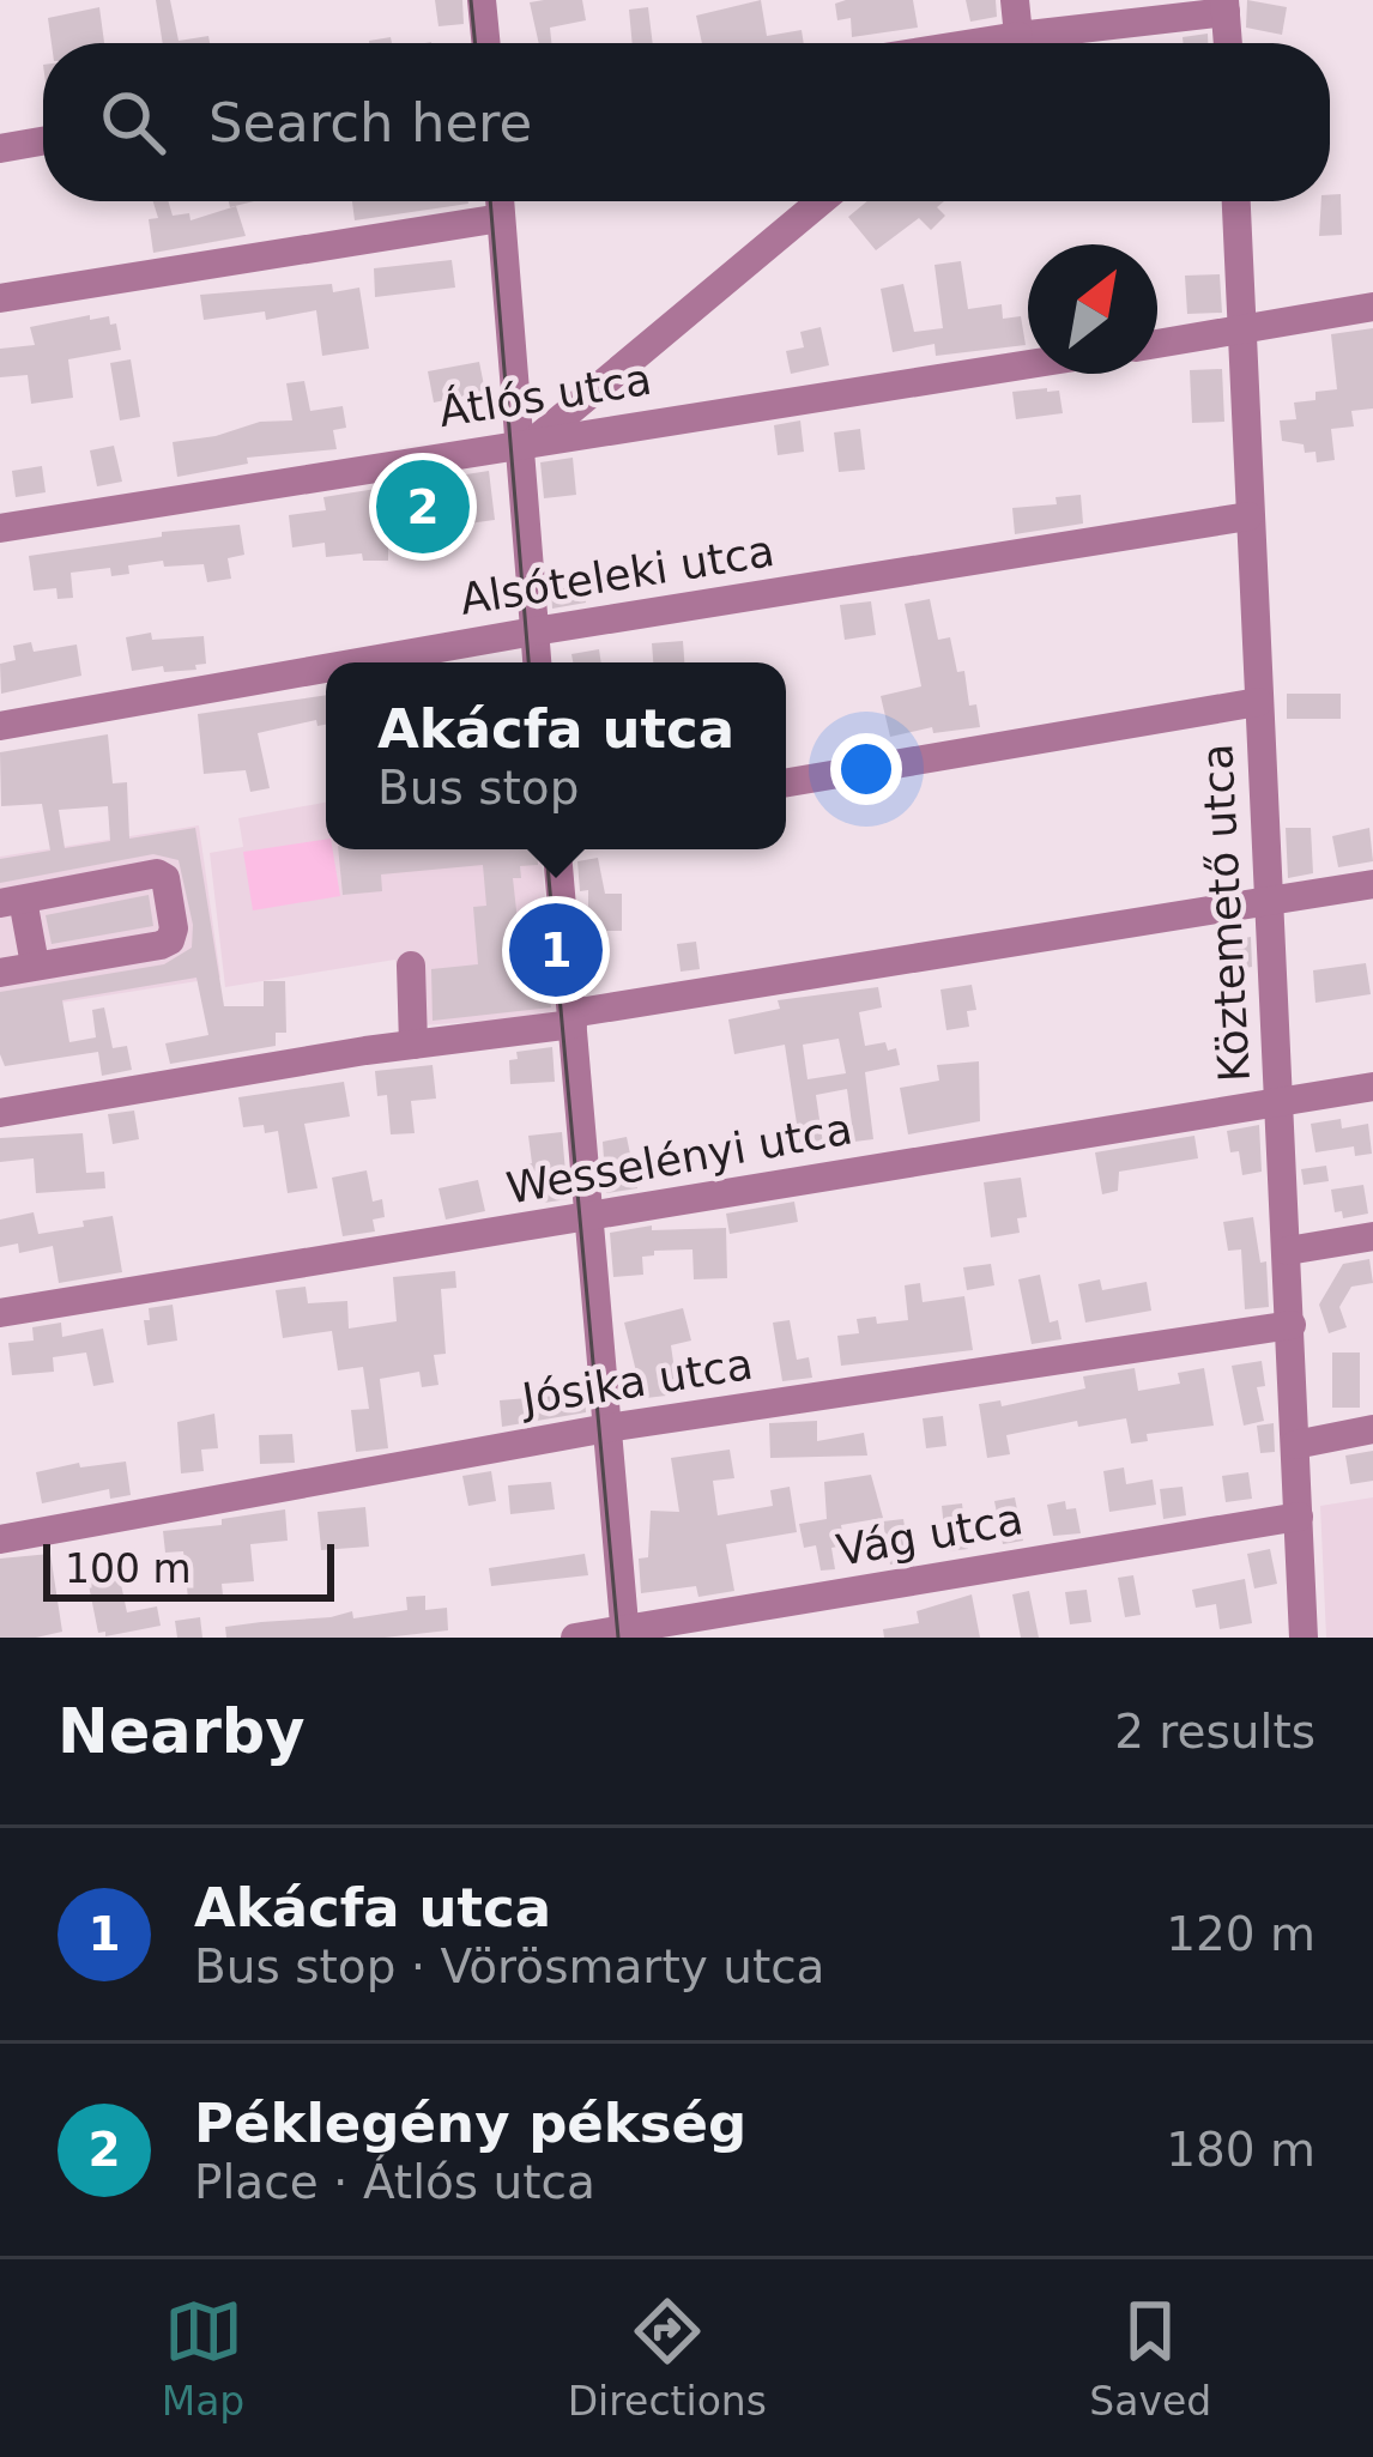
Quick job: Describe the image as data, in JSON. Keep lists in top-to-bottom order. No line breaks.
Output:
{"streets":{"street":["Átlós utca","Alsóteleki utca","Köztemető utca","Wesselényi utca","Jósika utca","Vág utca"]},"crossings":[["Alsóteleki utca","Köztemető utca"],["Köztemető utca","Wesselényi utca"],["Köztemető utca","Jósika utca"],["Köztemető utca","Vág utca"]],"scale_bar":"100 m","north":"top right","page":{"search":"Search here","pins":["2","1"],"popup":["Akácfa utca","Bus stop"],"scale":"100 m","heading":["Nearby","2 results"],"list":[{"mark":"1","name":"Akácfa utca","note":"Bus stop · Vörösmarty utca","value":"120 m"},{"mark":"2","name":"Péklegény pékség","note":"Place · Átlós utca","value":"180 m"}],"nav":["Map","Directions","Saved"]}}
